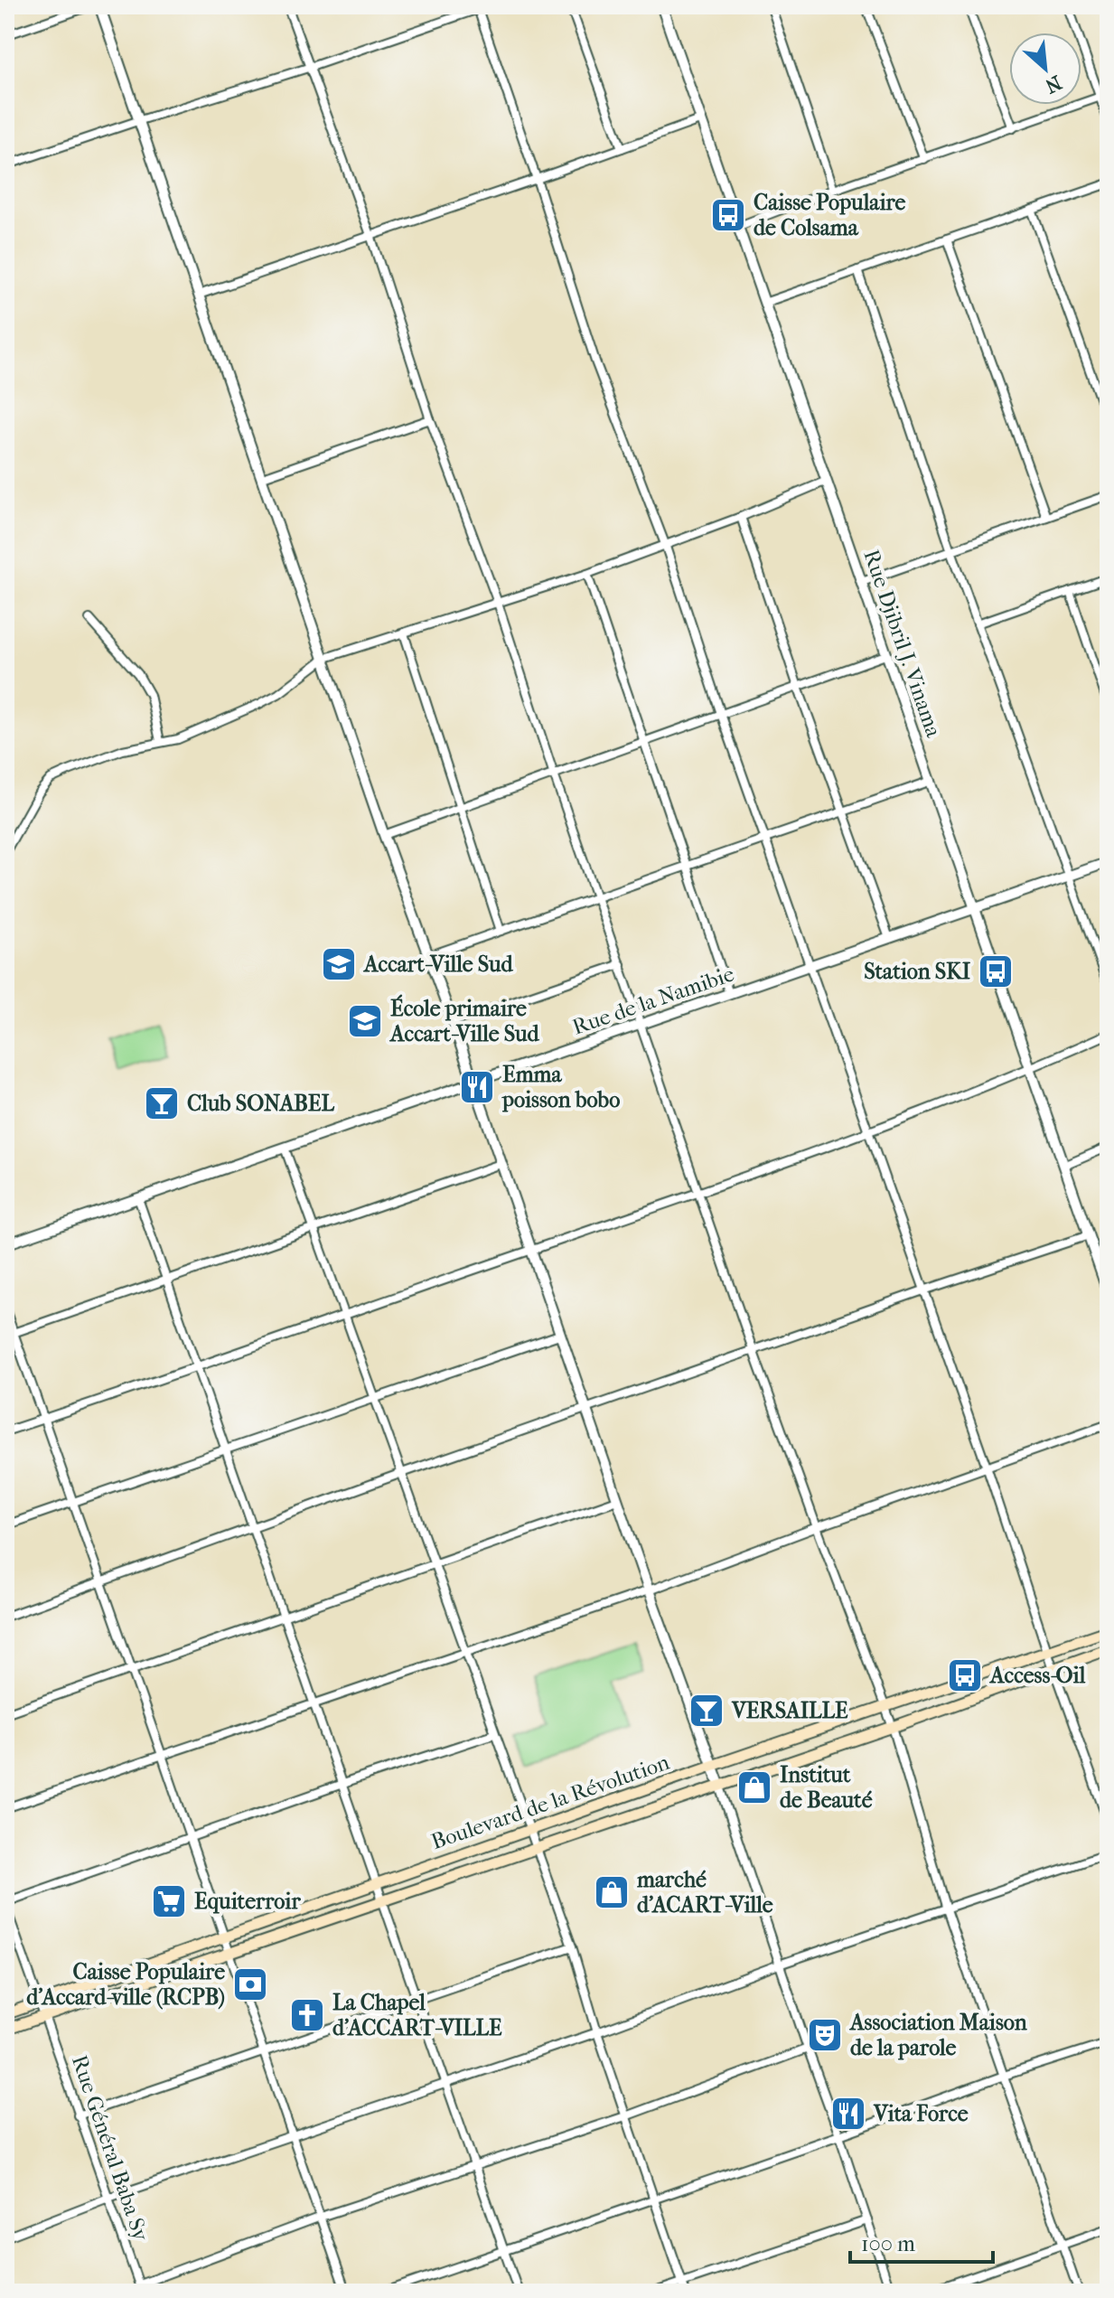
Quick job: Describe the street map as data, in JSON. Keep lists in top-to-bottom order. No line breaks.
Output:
{"streets":{"main road":["Boulevard de la Révolution"],"street":["Rue Djibril J. Vinama","Rue de la Namibie","Rue Général Baba Sy"]},"crossings":[["Rue Djibril J. Vinama","Rue de la Namibie"],["Boulevard de la Révolution","Rue Général Baba Sy"]],"places":{"bus stop":["Caisse Populaire de Colsama","Station SKI","Access-Oil"],"school or university":["Accart-Ville Sud","École primaire Accart-Ville Sud"],"restaurant":["Emma poisson bobo","Vita Force"],"bar":["Club SONABEL","VERSAILLE"],"shop":["Institut de Beauté","marché d'ACART-Ville"],"supermarket":["Equiterroir"],"bank":["Caisse Populaire d'Accard-ville (RCPB)"],"church":["La Chapel d'ACCART-VILLE"],"theatre":["Association Maison de la parole"]},"scale_bar":"100 m","north":"bottom right"}
